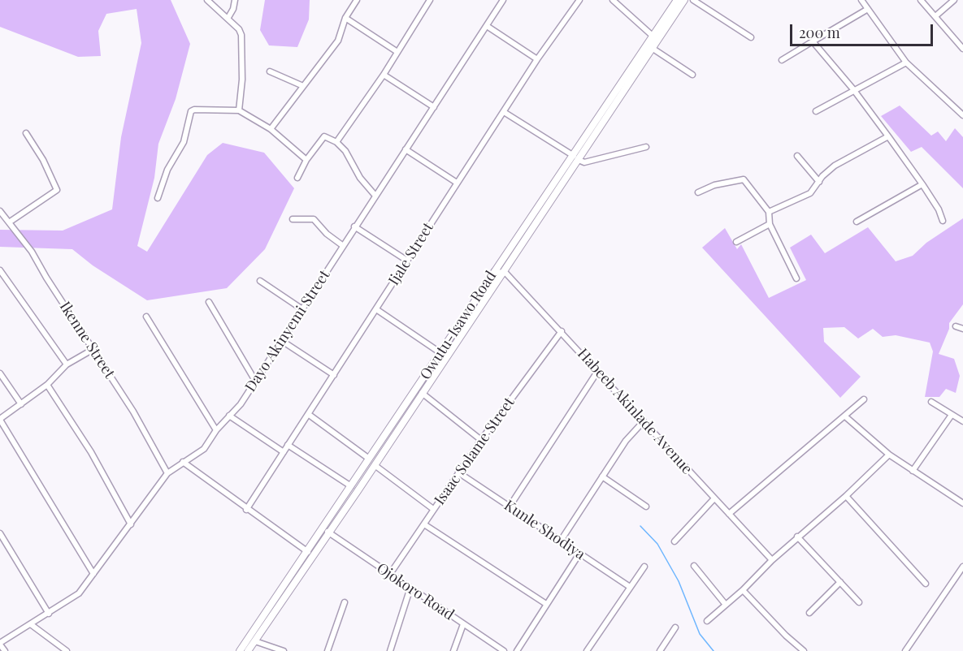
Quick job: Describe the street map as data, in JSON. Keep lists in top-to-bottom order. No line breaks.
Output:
{"streets":{"street":["Ijale Street","Owutu-Isawo Road","Dayo Akinyemi Street","Ikenne Street","Habeeb Akinlade Avenue","Isaac Solame Street","Kunle Shodiya","Ojokoro Road"]},"crossings":[["Owutu-Isawo Road","Habeeb Akinlade Avenue"],["Owutu-Isawo Road","Ojokoro Road"],["Dayo Akinyemi Street","Ikenne Street"],["Habeeb Akinlade Avenue","Isaac Solame Street"],["Isaac Solame Street","Kunle Shodiya"],["Isaac Solame Street","Ojokoro Road"]],"scale_bar":"200 m"}
